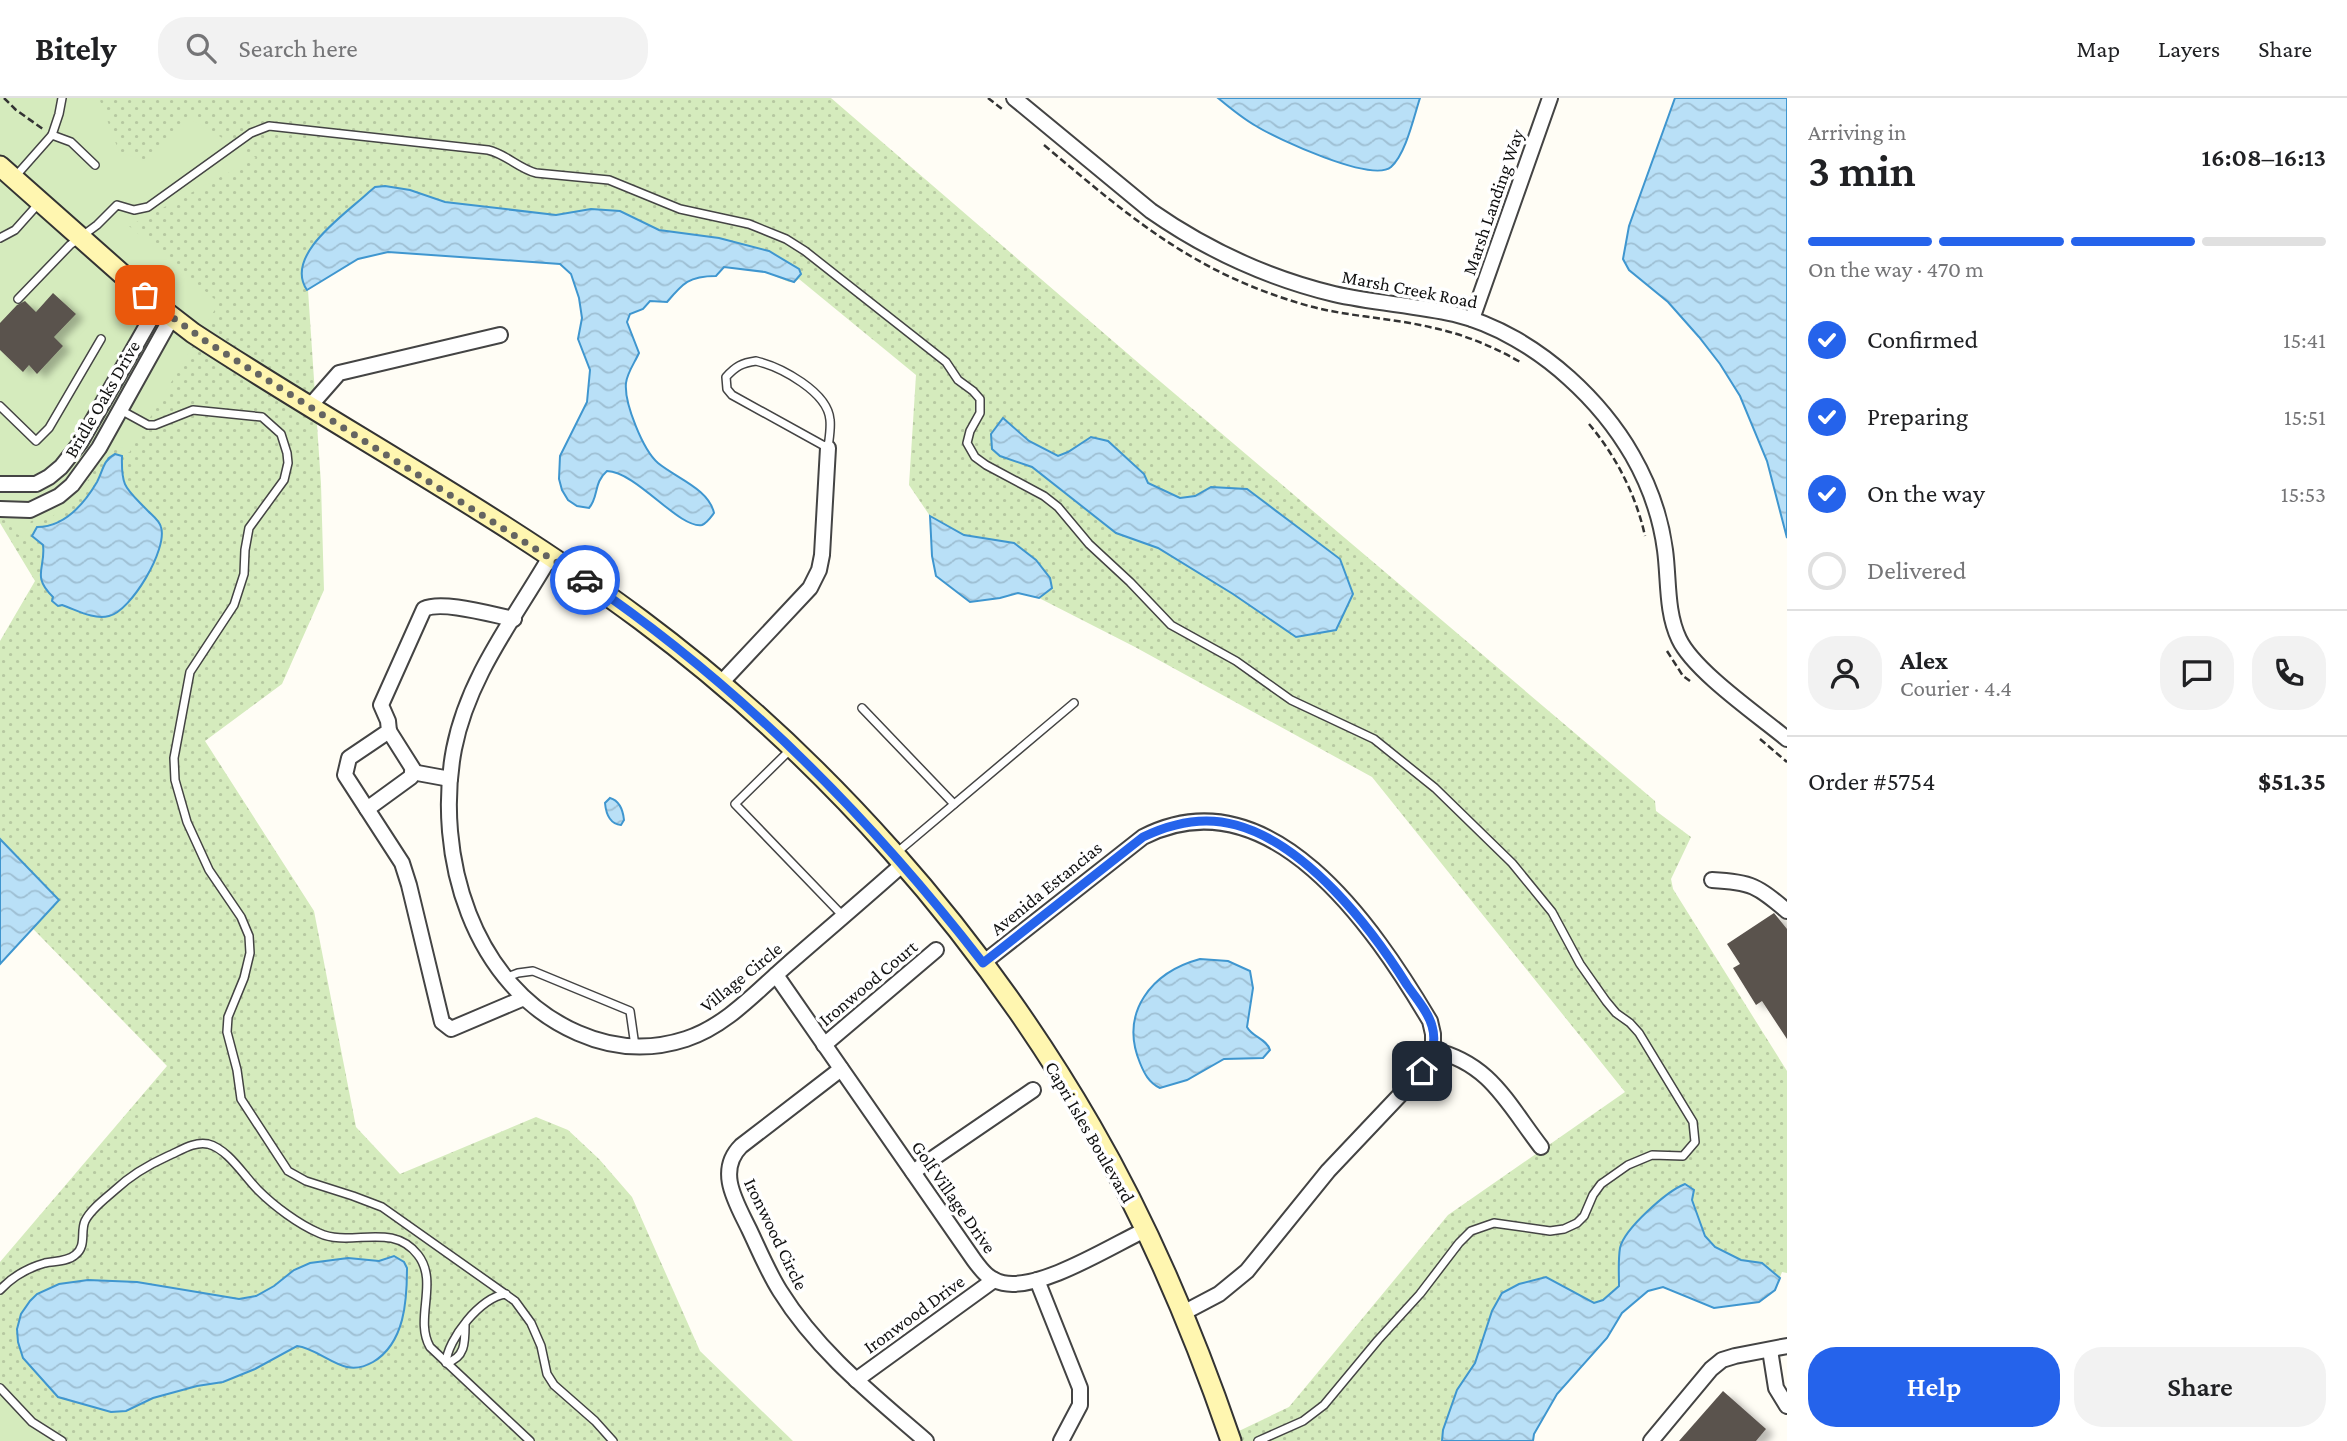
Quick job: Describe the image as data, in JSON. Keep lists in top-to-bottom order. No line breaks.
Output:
{"streets":{"street":["Marsh Landing Way","Marsh Creek Road","Bridle Oaks Drive","Avenida Estancias","Village Circle","Ironwood Court","Capri Isles Boulevard","Golf Village Drive","Ironwood Circle","Ironwood Drive"]},"crossings":[["Marsh Landing Way","Marsh Creek Road"],["Bridle Oaks Drive","Capri Isles Boulevard"],["Avenida Estancias","Capri Isles Boulevard"],["Village Circle","Capri Isles Boulevard"],["Capri Isles Boulevard","Golf Village Drive"],["Golf Village Drive","Ironwood Circle"],["Golf Village Drive","Ironwood Drive"],["Ironwood Circle","Ironwood Drive"]],"page":{"header":"Bitely","search":"Search here","nav":["Map","Layers","Share"],"heading":["3 min","Arriving in","16:08–16:13"],"panel":["Alex","Courier · 4.4","Order #5754","$51.35"],"bar":"On the way · 470 m","list":[["Confirmed","15:41"],["Preparing","15:51"],["On the way","15:53"],"Delivered"],"buttons":["Help","Share"]}}
